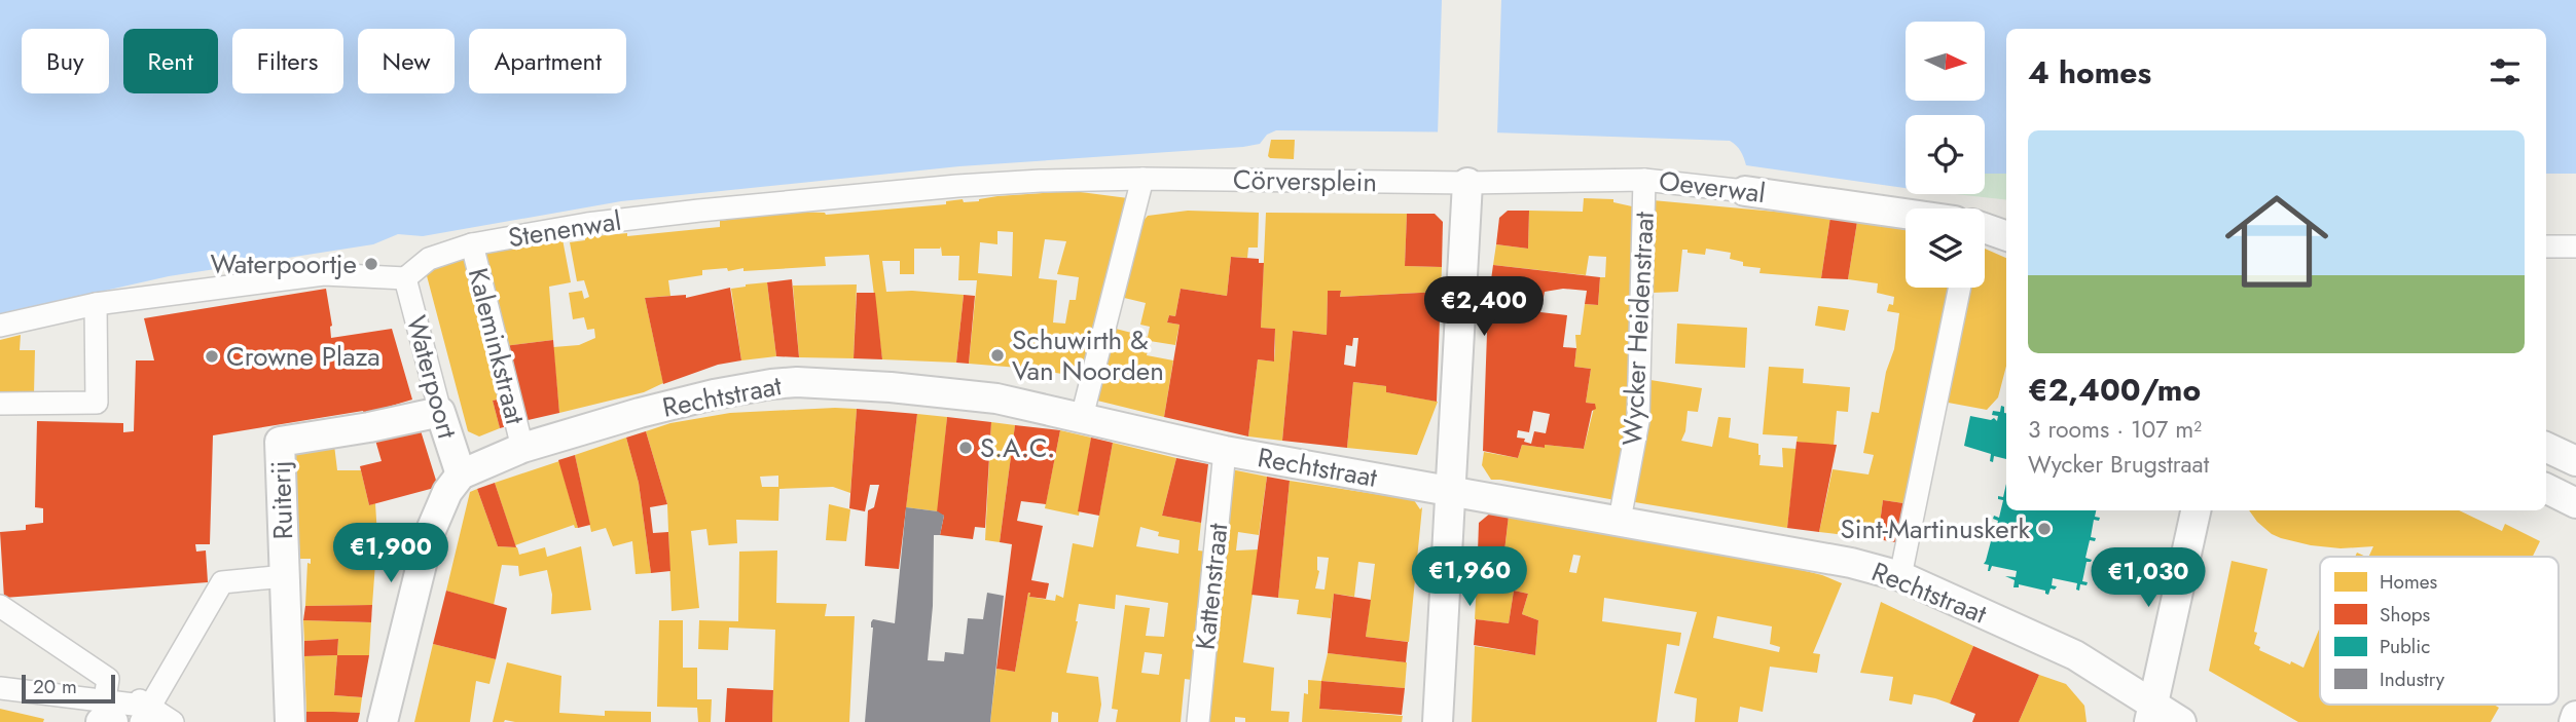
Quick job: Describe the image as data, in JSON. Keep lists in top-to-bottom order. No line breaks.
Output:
{"streets":{"street":["Cörversplein","Oeverwal","Stenenwal","Wycker Heidenstraat","Kaleminkstraat","Waterpoort","Rechtstraat","Ruiterij","Kattenstraat"]},"crossings":[["Cörversplein","Oeverwal"],["Cörversplein","Stenenwal"],["Oeverwal","Wycker Heidenstraat"],["Stenenwal","Kaleminkstraat"],["Stenenwal","Waterpoort"],["Wycker Heidenstraat","Rechtstraat"],["Kaleminkstraat","Rechtstraat"],["Waterpoort","Rechtstraat"],["Waterpoort","Ruiterij"],["Rechtstraat","Kattenstraat"]],"places":["Waterpoortje","Schuwirth & Van Noorden","Crowne Plaza","S.A.C.","Sint-Martinuskerk"],"legend":["Homes","Shops","Public","Industry"],"scale_bar":"20 m","north":"right","page":{"chip":["Buy","Rent","Filters","New","Apartment"],"heading":"4 homes","list":[{"name":"€2,400/mo","note":"3 rooms · 107 m² · Wycker Brugstraat"}],"price":["€2,400","€1,900","€1,960","€1,030"],"scale":"20 m"}}
